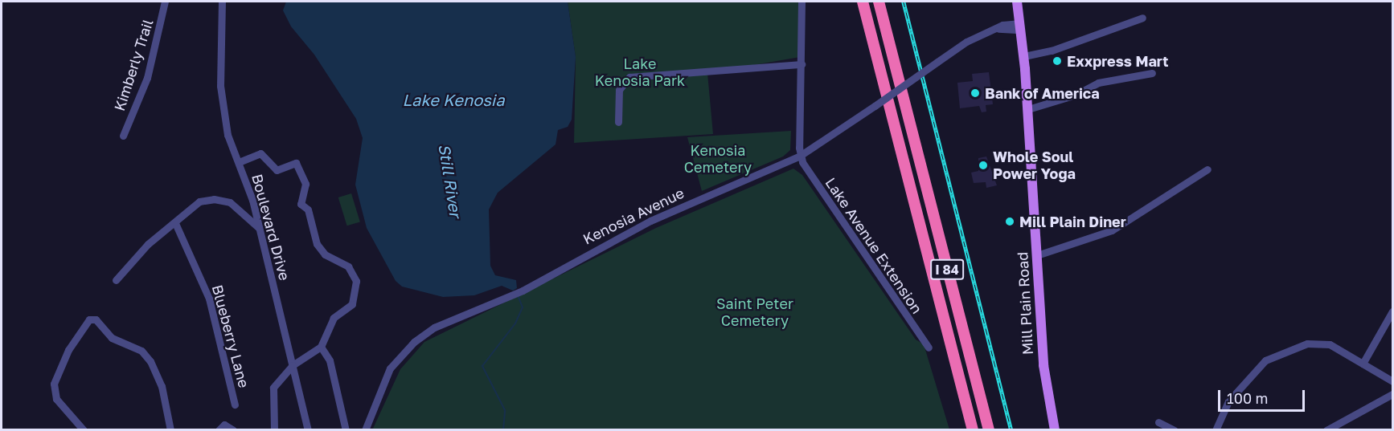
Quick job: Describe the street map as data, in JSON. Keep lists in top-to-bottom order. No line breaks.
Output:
{"streets":{"highway":["I 84"],"main road":["Mill Plain Road"],"street":["Kimberly Trail","Kenosia Avenue","Boulevard Drive","Lake Avenue Extension","Blueberry Lane"]},"crossings":[["Kenosia Avenue","Lake Avenue Extension"],["Kenosia Avenue","Mill Plain Road"]],"water":["Lake Kenosia","Still River"],"parks":["Lake Kenosia Park","Kenosia Cemetery","Saint Peter Cemetery"],"places":["Exxpress Mart","Bank of America","Whole Soul Power Yoga","Mill Plain Diner"],"scale_bar":"100 m"}
